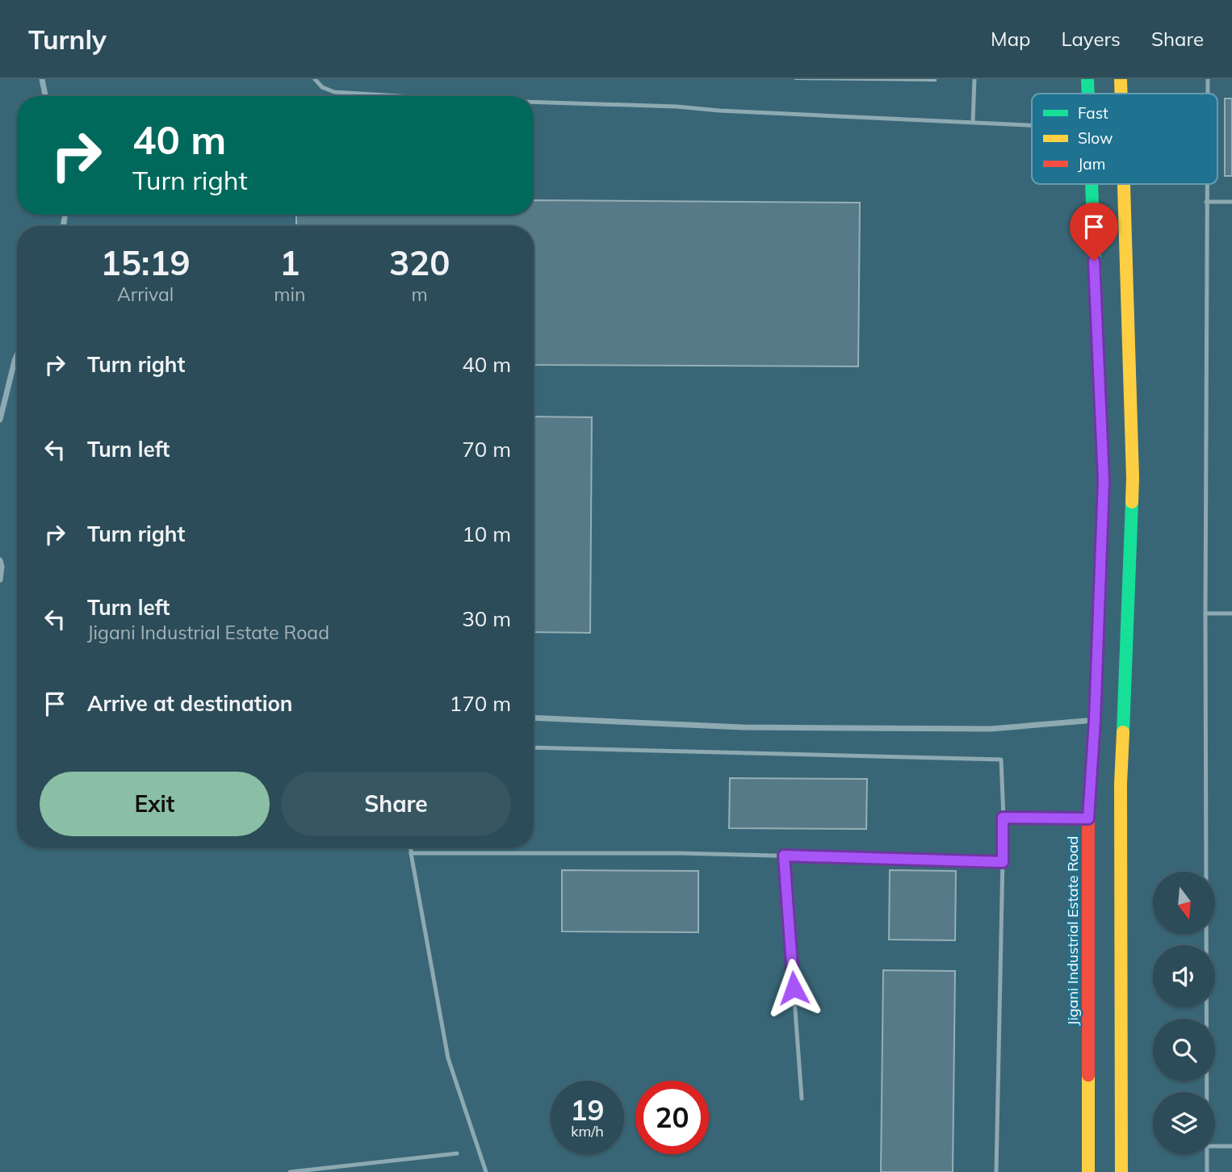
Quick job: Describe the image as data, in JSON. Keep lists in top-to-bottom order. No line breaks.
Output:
{"streets":{"main road":["Jigani Industrial Estate Road"]},"legend":["Fast","Slow","Jam"],"north":"bottom","page":{"header":"Turnly","nav":["Map","Layers","Share"],"turn":["40 m","Turn right"],"eta":["15:19","Arrival","1","min","320","m"],"list":[{"name":"Turn right","value":"40 m"},{"name":"Turn left","value":"70 m"},{"name":"Turn right","value":"10 m"},{"name":"Turn left","note":"Jigani Industrial Estate Road","value":"30 m"},{"name":"Arrive at destination","value":"170 m"}],"buttons":["Exit","Share"],"speed":"19 km/h","limit":"20"}}
